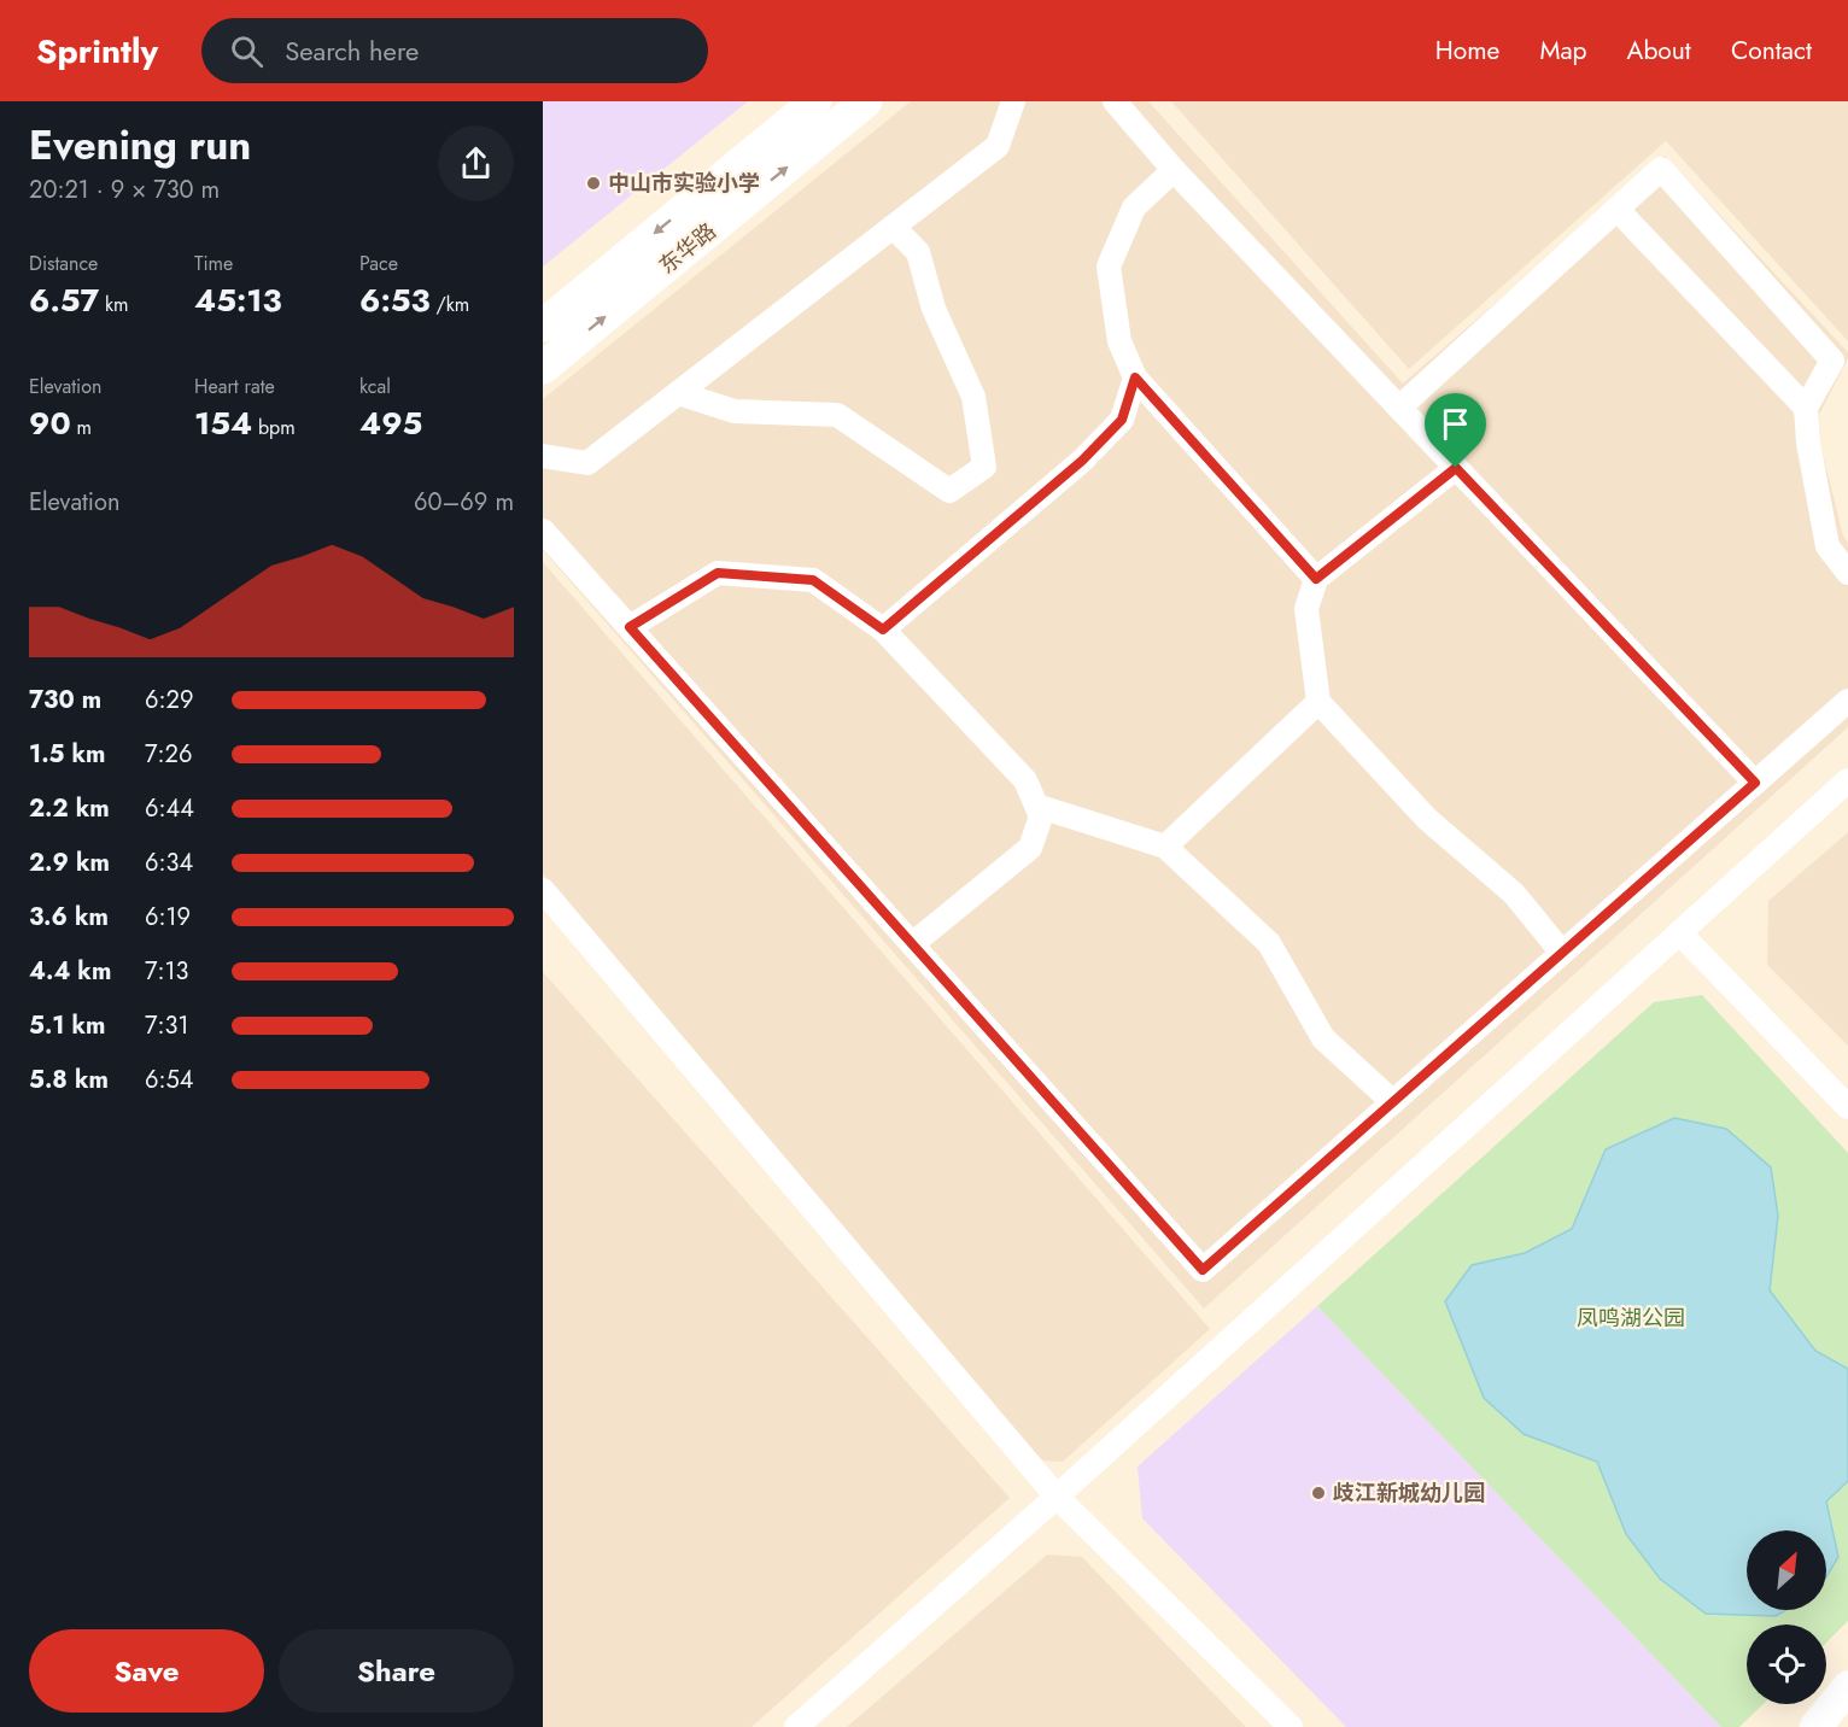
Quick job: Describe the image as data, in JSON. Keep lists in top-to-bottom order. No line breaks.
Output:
{"streets":{"main road":["东华路"]},"parks":["凤鸣湖公园"],"places":["中山市实验小学","歧江新城幼儿园"],"north":"top right","page":{"header":"Sprintly","search":"Search here","nav":["Home","Map","About","Contact"],"heading":["Evening run","20:21 · 9 × 730 m"],"stats":[["Distance","6.57 km"],["Time","45:13"],["Pace","6:53 /km"],["Elevation","90 m"],["Heart rate","154 bpm"],["kcal","495"]],"chart":["Elevation","60–69 m"],"list":[{"name":"730 m","note":"6:29"},{"name":"1.5 km","note":"7:26"},{"name":"2.2 km","note":"6:44"},{"name":"2.9 km","note":"6:34"},{"name":"3.6 km","note":"6:19"},{"name":"4.4 km","note":"7:13"},{"name":"5.1 km","note":"7:31"},{"name":"5.8 km","note":"6:54"}],"buttons":["Save","Share"]}}
